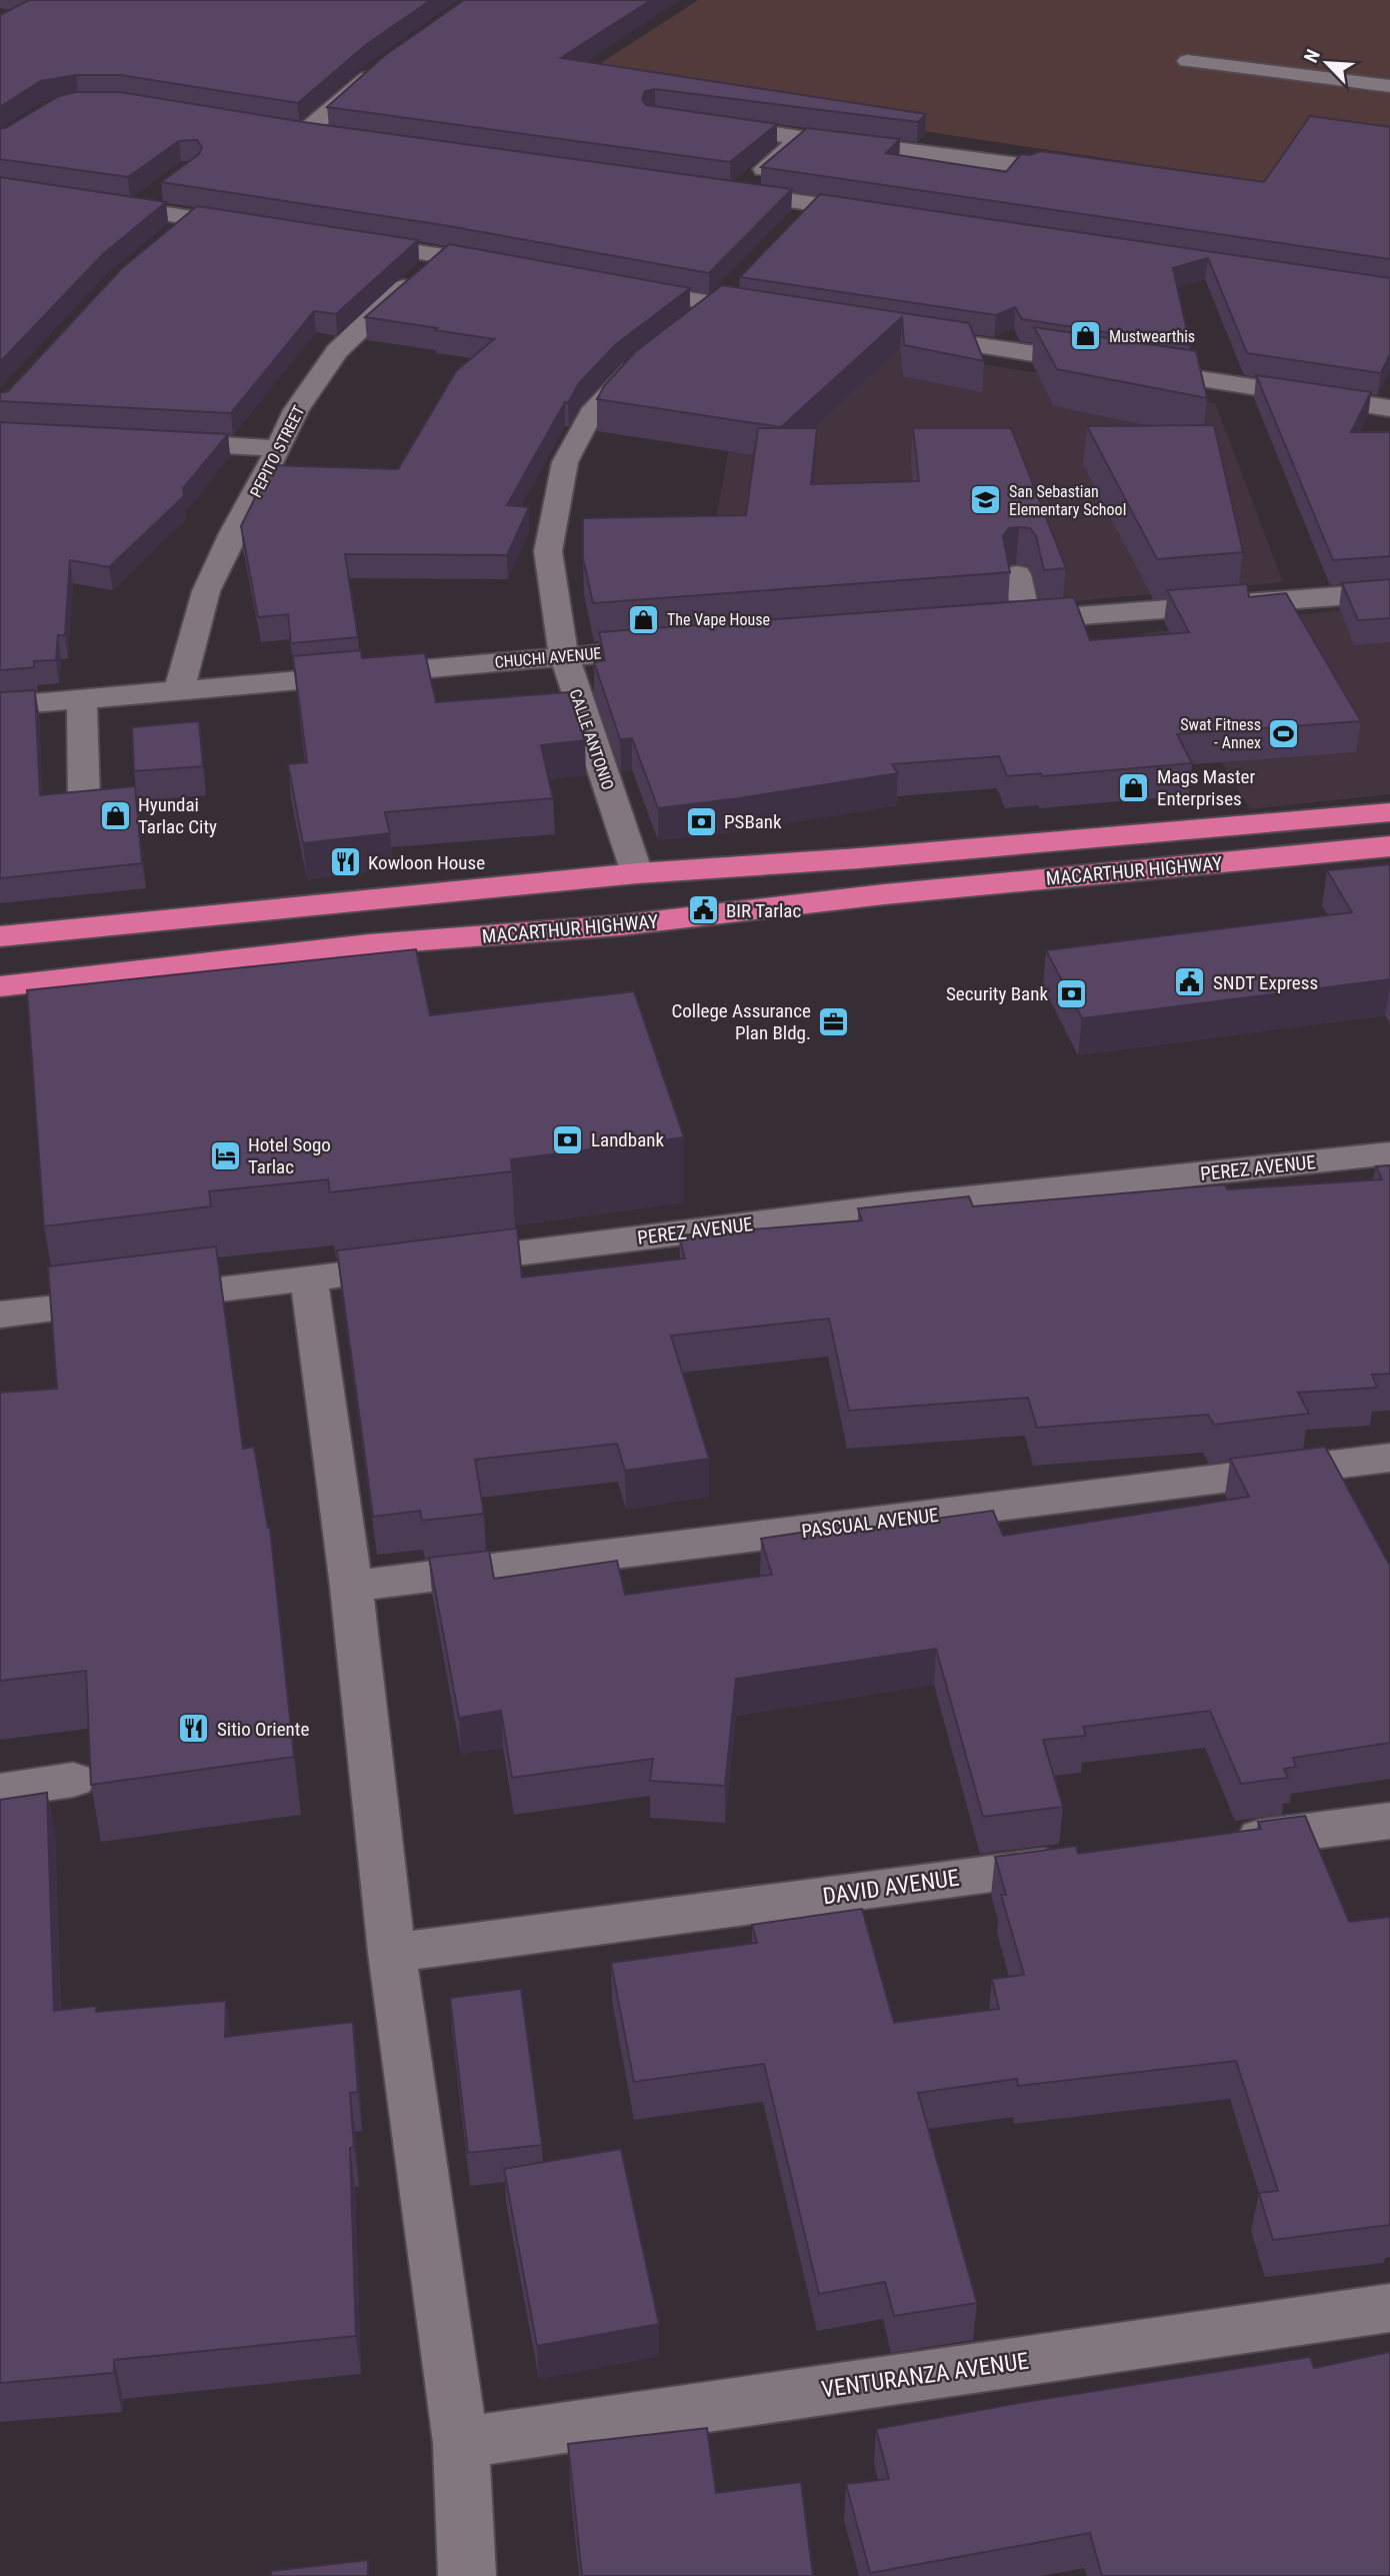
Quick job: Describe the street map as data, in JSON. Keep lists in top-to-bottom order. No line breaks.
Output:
{"streets":{"highway":["MACARTHUR HIGHWAY"],"street":["PEPITO STREET","CHUCHI AVENUE","CALLE ANTONIO","PEREZ AVENUE","PASCUAL AVENUE","DAVID AVENUE","VENTURANZA AVENUE"]},"crossings":[["PEPITO STREET","CHUCHI AVENUE"],["CHUCHI AVENUE","CALLE ANTONIO"],["CALLE ANTONIO","MACARTHUR HIGHWAY"]],"places":{"shop":["Mustwearthis","The Vape House","Mags Master Enterprises","Hyundai Tarlac City"],"school or university":["San Sebastian Elementary School"],"sports":["Swat Fitness - Annex"],"bank":["PSBank","Security Bank","Landbank"],"restaurant":["Kowloon House","Sitio Oriente"],"public building":["BIR Tarlac","SNDT Express"],"office":["College Assurance Plan Bldg."],"hotel":["Hotel Sogo Tarlac"]},"north":"top left"}
